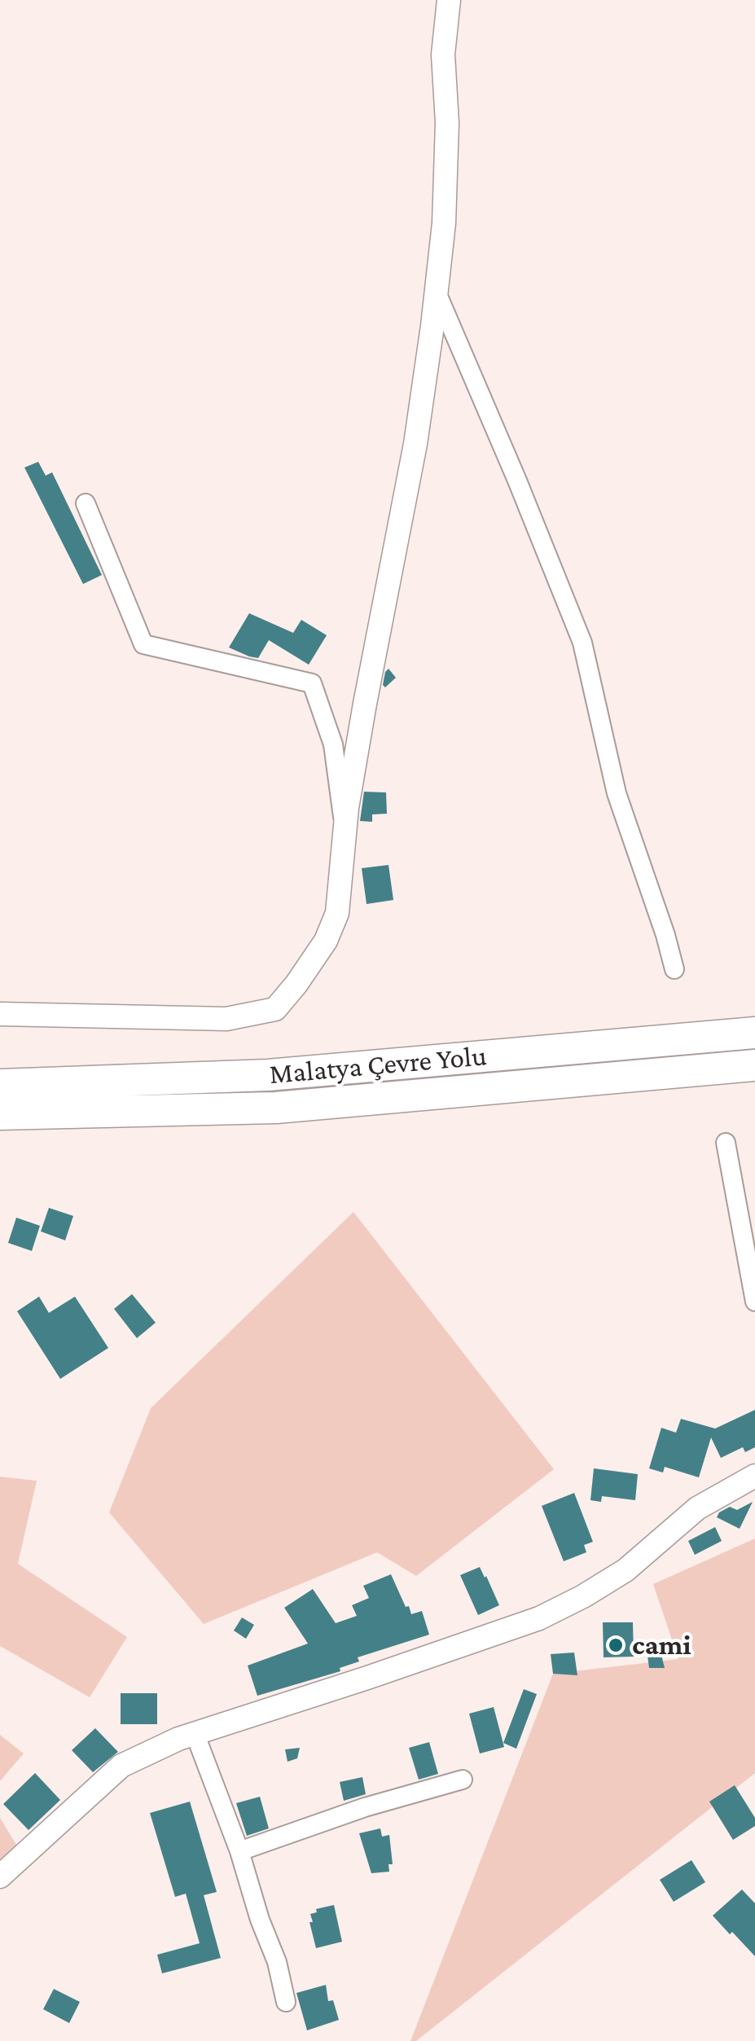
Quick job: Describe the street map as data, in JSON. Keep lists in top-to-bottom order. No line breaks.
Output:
{"streets":{"highway":["Malatya Çevre Yolu"]},"places":["cami"]}
